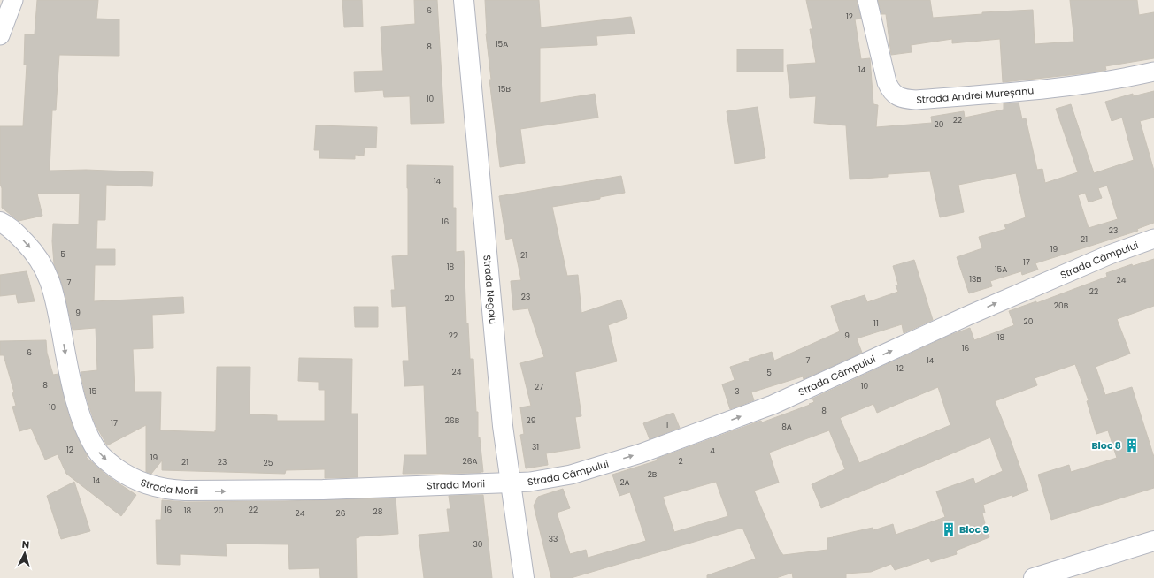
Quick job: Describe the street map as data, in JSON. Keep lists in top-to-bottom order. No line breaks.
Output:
{"streets":{"street":["Strada Andrei Mureșanu","Strada Câmpului","Strada Negoiu","Strada Morii"]},"crossings":[["Strada Câmpului","Strada Negoiu"],["Strada Câmpului","Strada Morii"],["Strada Negoiu","Strada Morii"]],"one_way":["Strada Câmpului","Strada Morii"],"places":{"building":["Bloc 8","Bloc 9"]},"house_numbers":["6","12","15A","8","14","15B","10","22","20","14","16","23","21","19","5","21","17","18","15A","13B","24","7","22","23","20","20B","9","20","11","22","9","18","16","6","7","14","12","24","5","8","10","27","15","3","10","8","26B","29","17","1","8A","31","12","4","19","26A","2","21","23","25","2B","14","2A","16","22","18","20","28","24","26","33","30"],"north":"top"}
